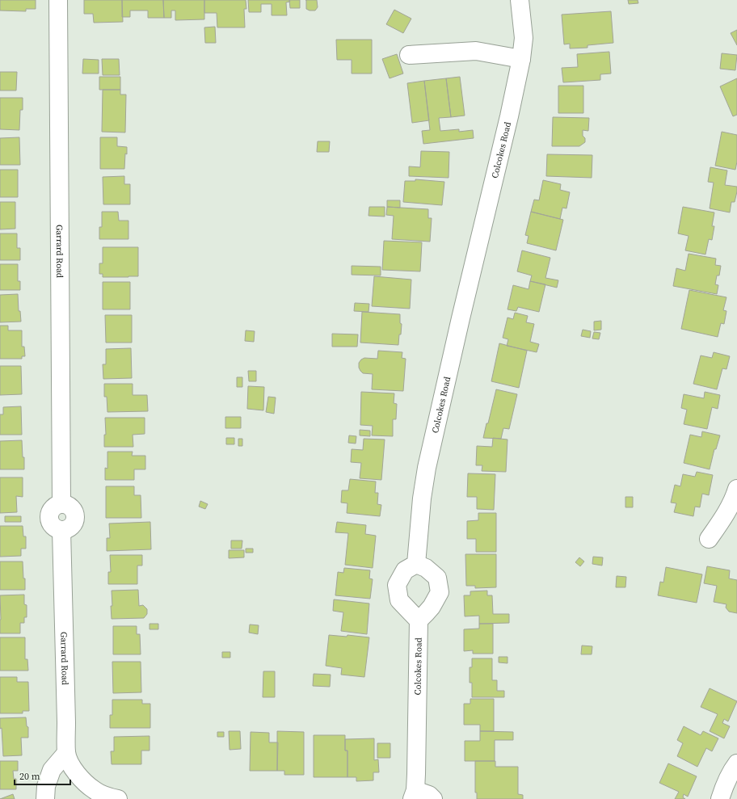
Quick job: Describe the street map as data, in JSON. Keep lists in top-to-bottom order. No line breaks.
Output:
{"streets":{"street":["Colcokes Road","Garrard Road"]},"scale_bar":"20 m"}
